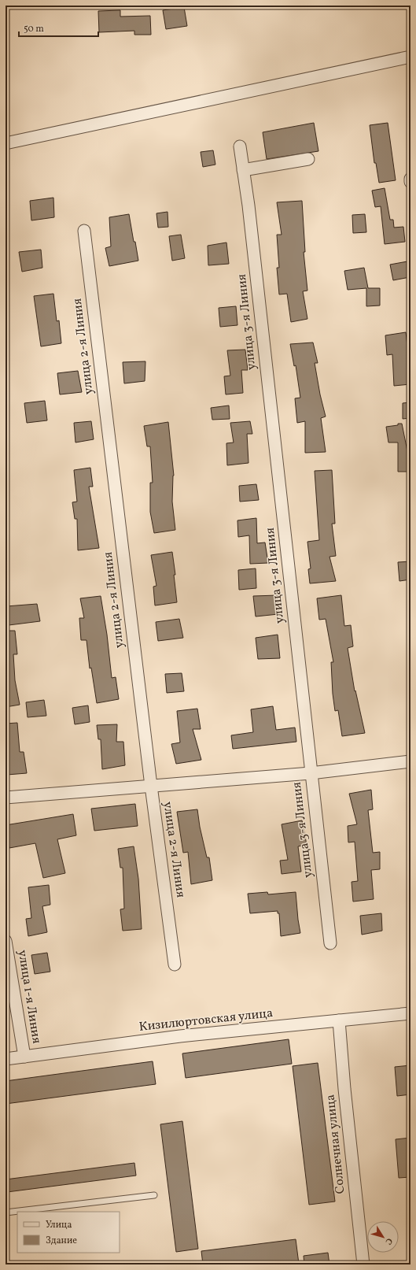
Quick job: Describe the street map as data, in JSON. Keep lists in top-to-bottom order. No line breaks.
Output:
{"streets":{"street":["улица 3-я Линия","улица 2-я Линия","улица 1-я Линия","Кизилюртовская улица","Солнечная улица"]},"crossings":[["улица 1-я Линия","Кизилюртовская улица"],["Кизилюртовская улица","Солнечная улица"]],"legend":["Улица","Здание"],"scale_bar":"50 m","north":"bottom right"}
